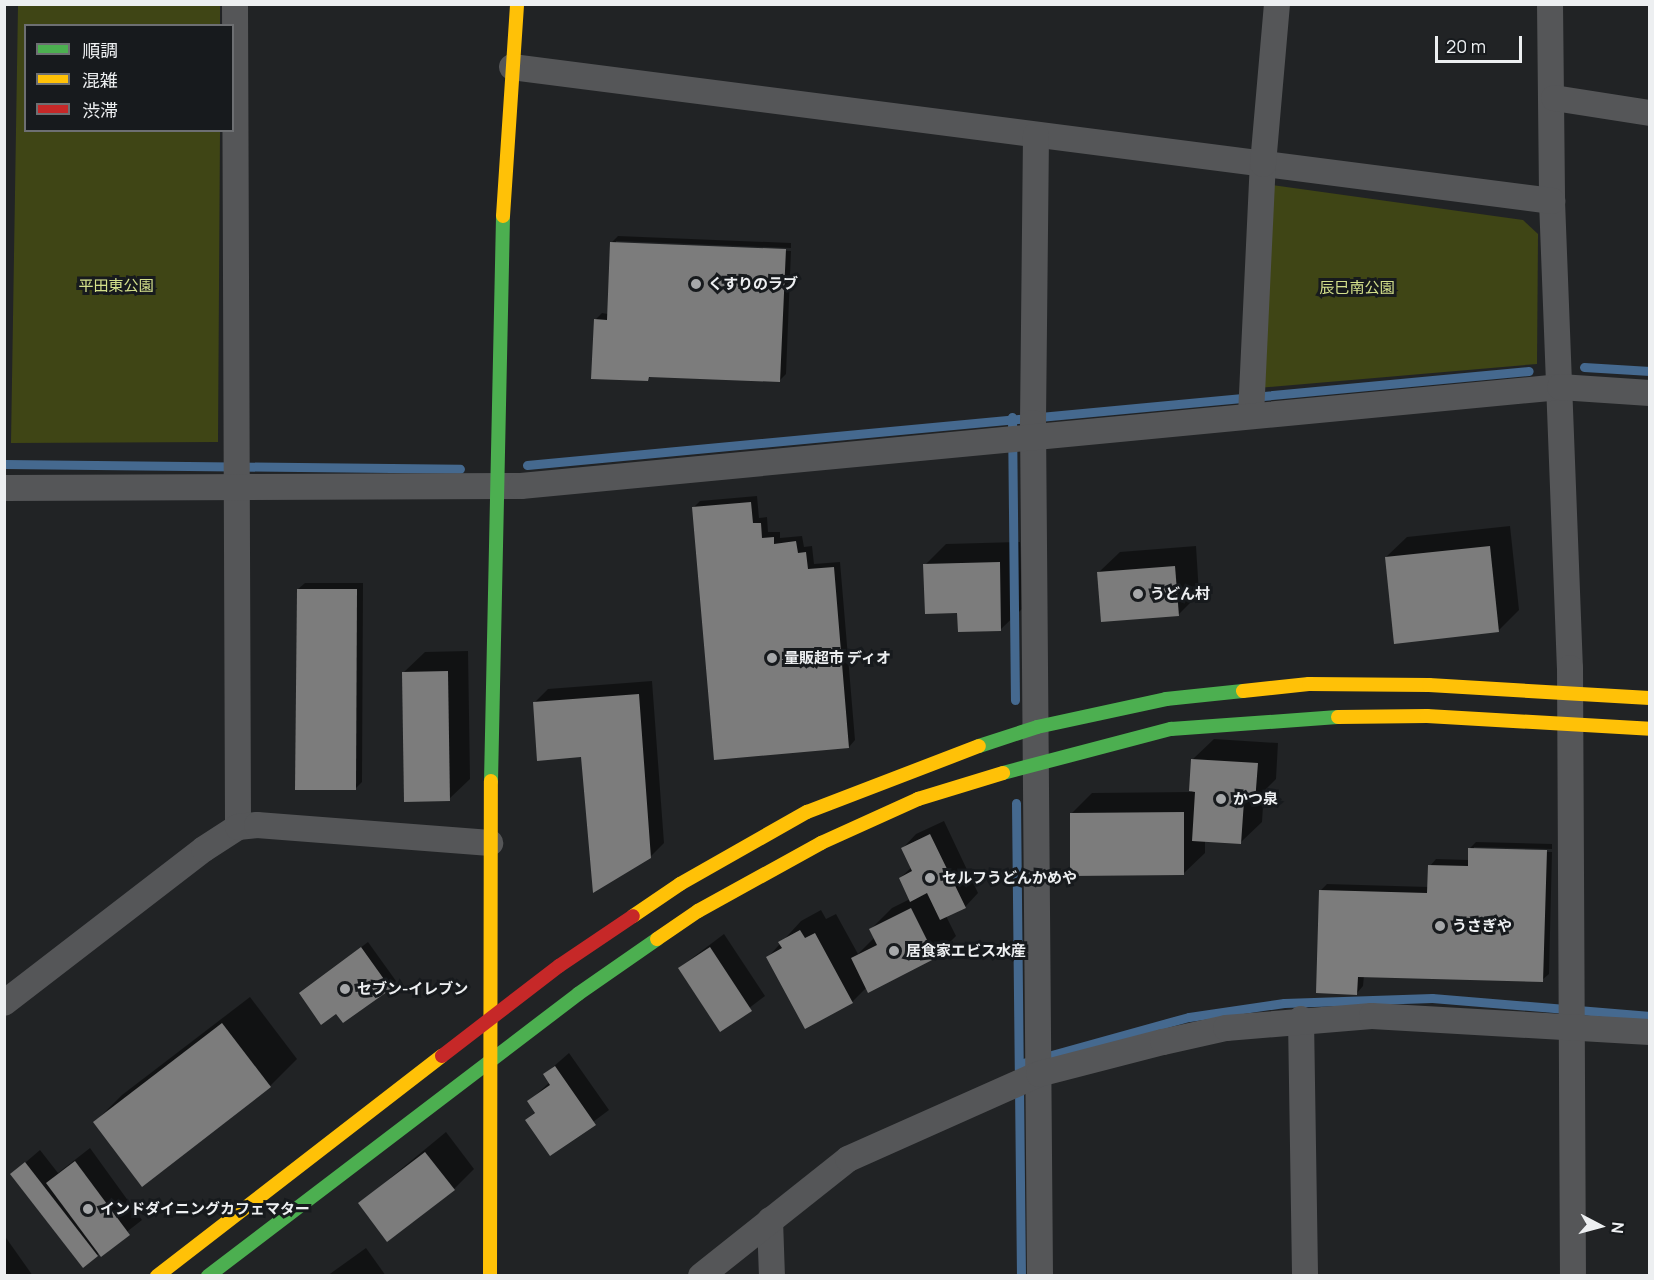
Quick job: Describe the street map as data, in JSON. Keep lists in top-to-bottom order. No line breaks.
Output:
{"parks":["平田東公園","辰巳南公園"],"places":["くすりのラブ","うどん村","量販超市 ディオ","かつ泉","セルフうどんかめや","うさぎや","居食家エビス水産","セブン-イレブン","インドダイニングカフェマター"],"legend":["順調","混雑","渋滞"],"scale_bar":"20 m","north":"right"}
